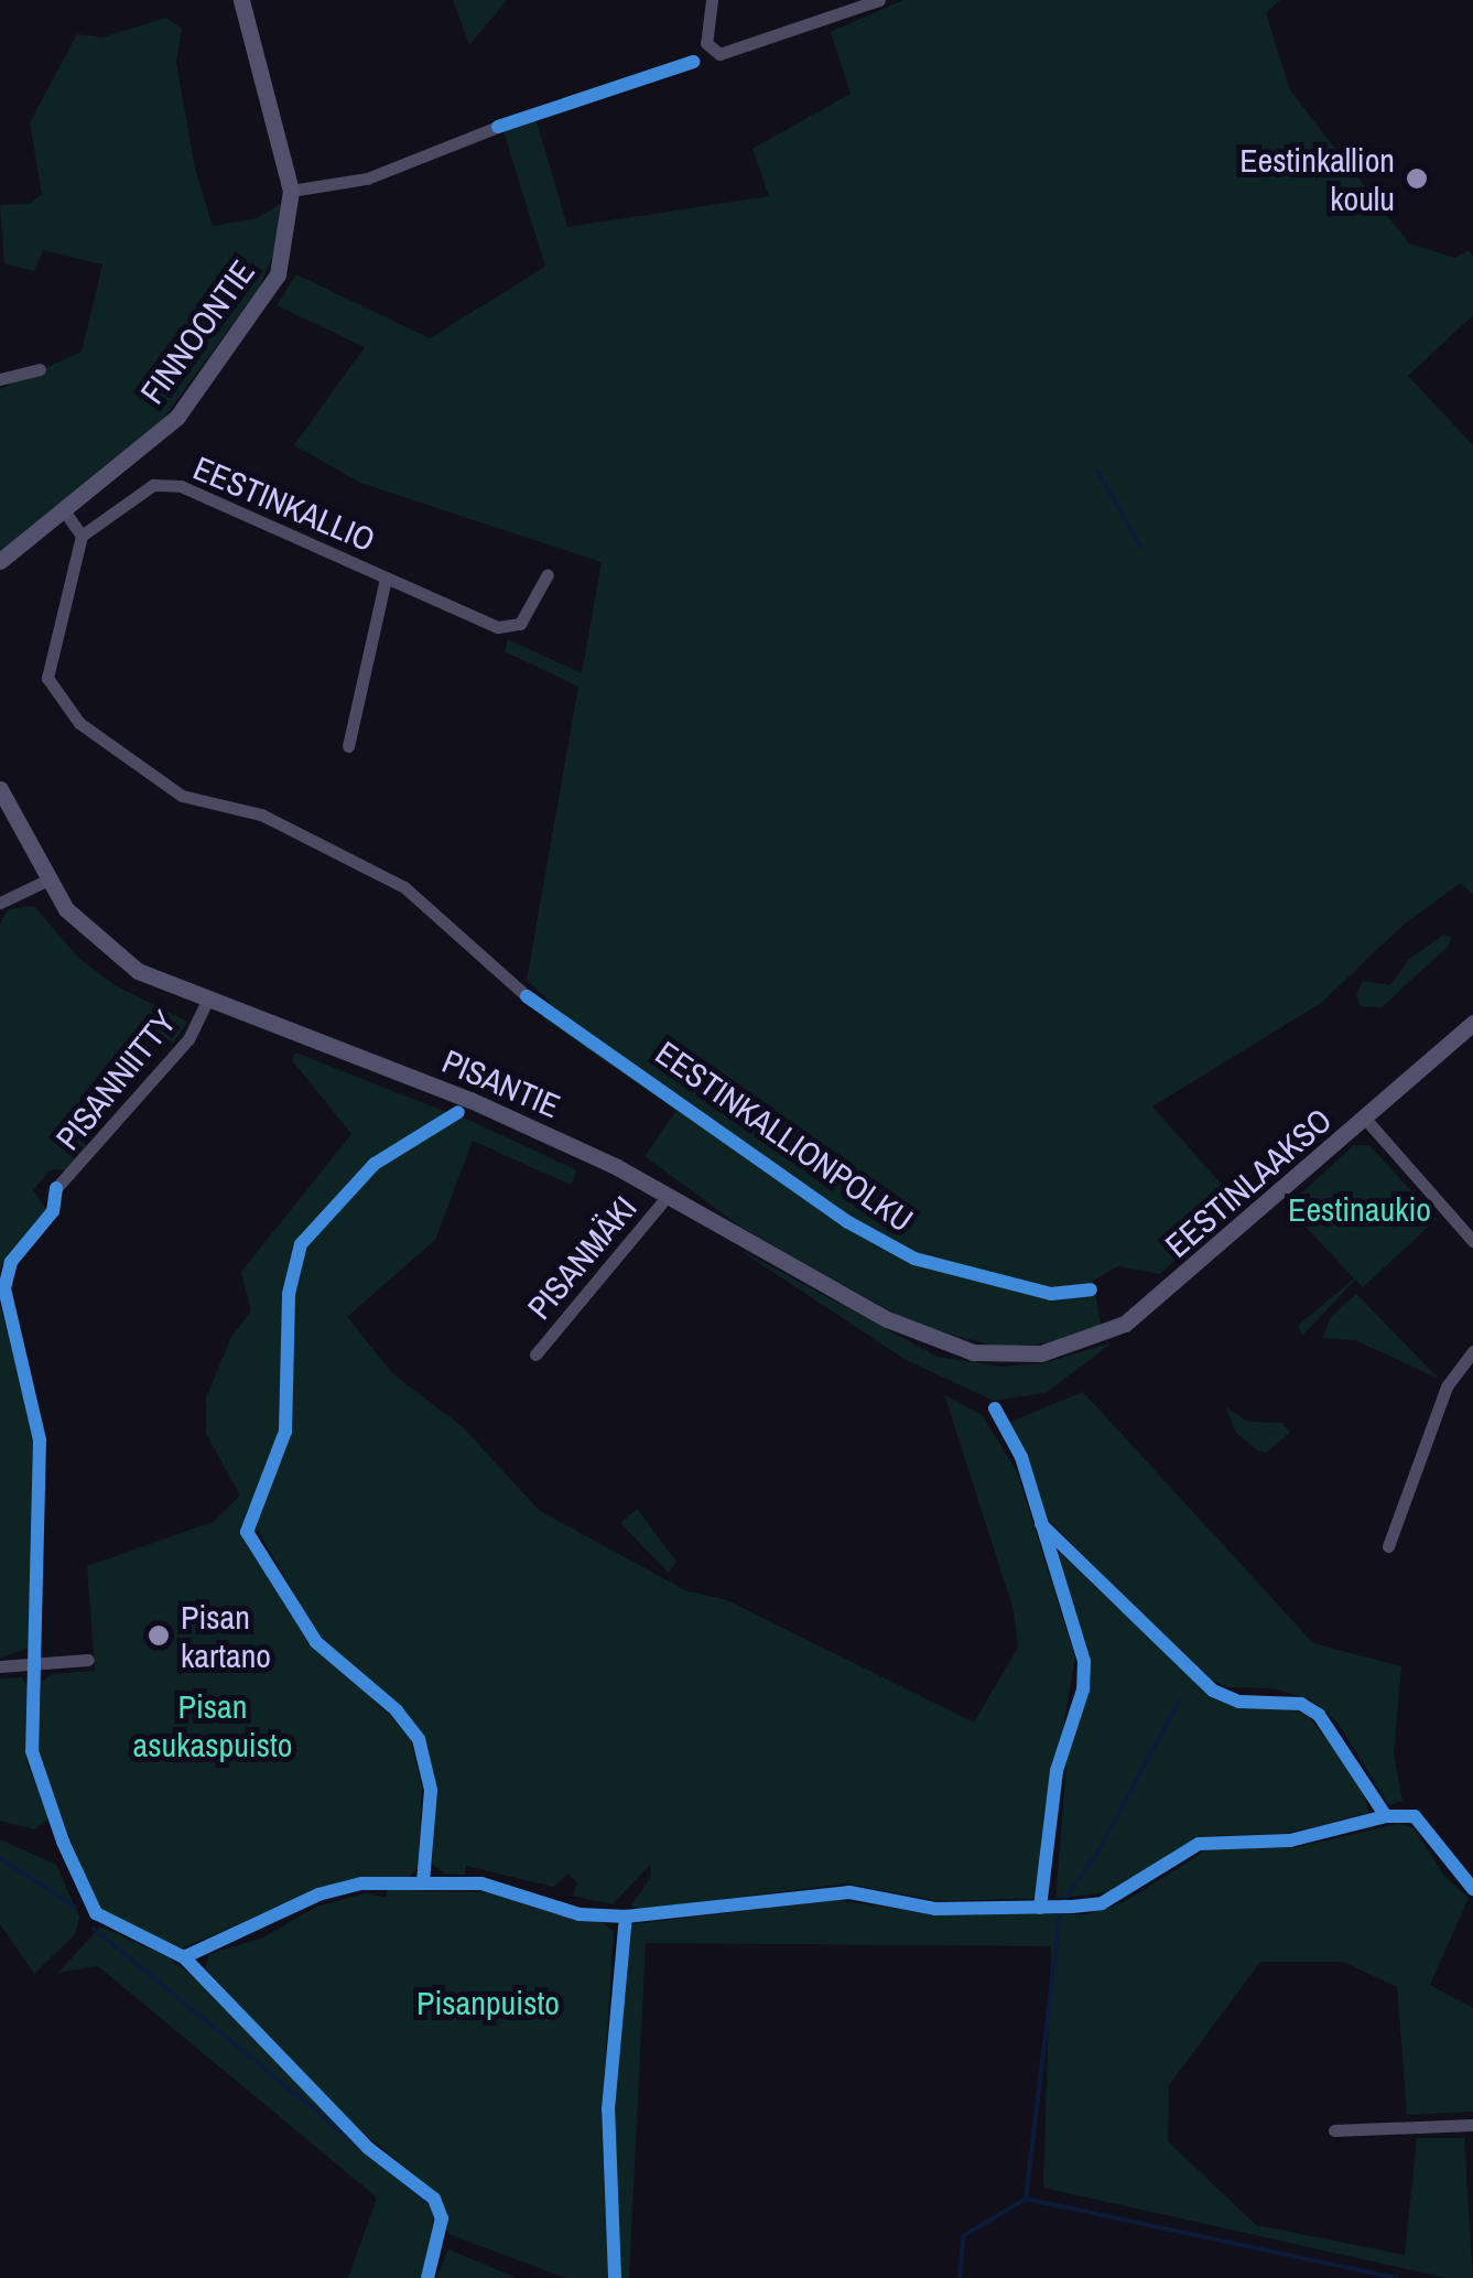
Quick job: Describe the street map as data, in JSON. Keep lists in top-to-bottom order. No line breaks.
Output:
{"streets":{"street":["FINNOONTIE","EESTINKALLIO","PISANNIITTY","PISANTIE","EESTINLAAKSO","PISANMÄKI"],"cycle path":["EESTINKALLIONPOLKU"]},"crossings":[["PISANNIITTY","PISANTIE"],["PISANTIE","EESTINLAAKSO"],["PISANTIE","PISANMÄKI"]],"parks":["Eestinaukio","Pisan asukaspuisto","Pisanpuisto"],"places":["Eestinkallion koulu","Pisan kartano"]}
